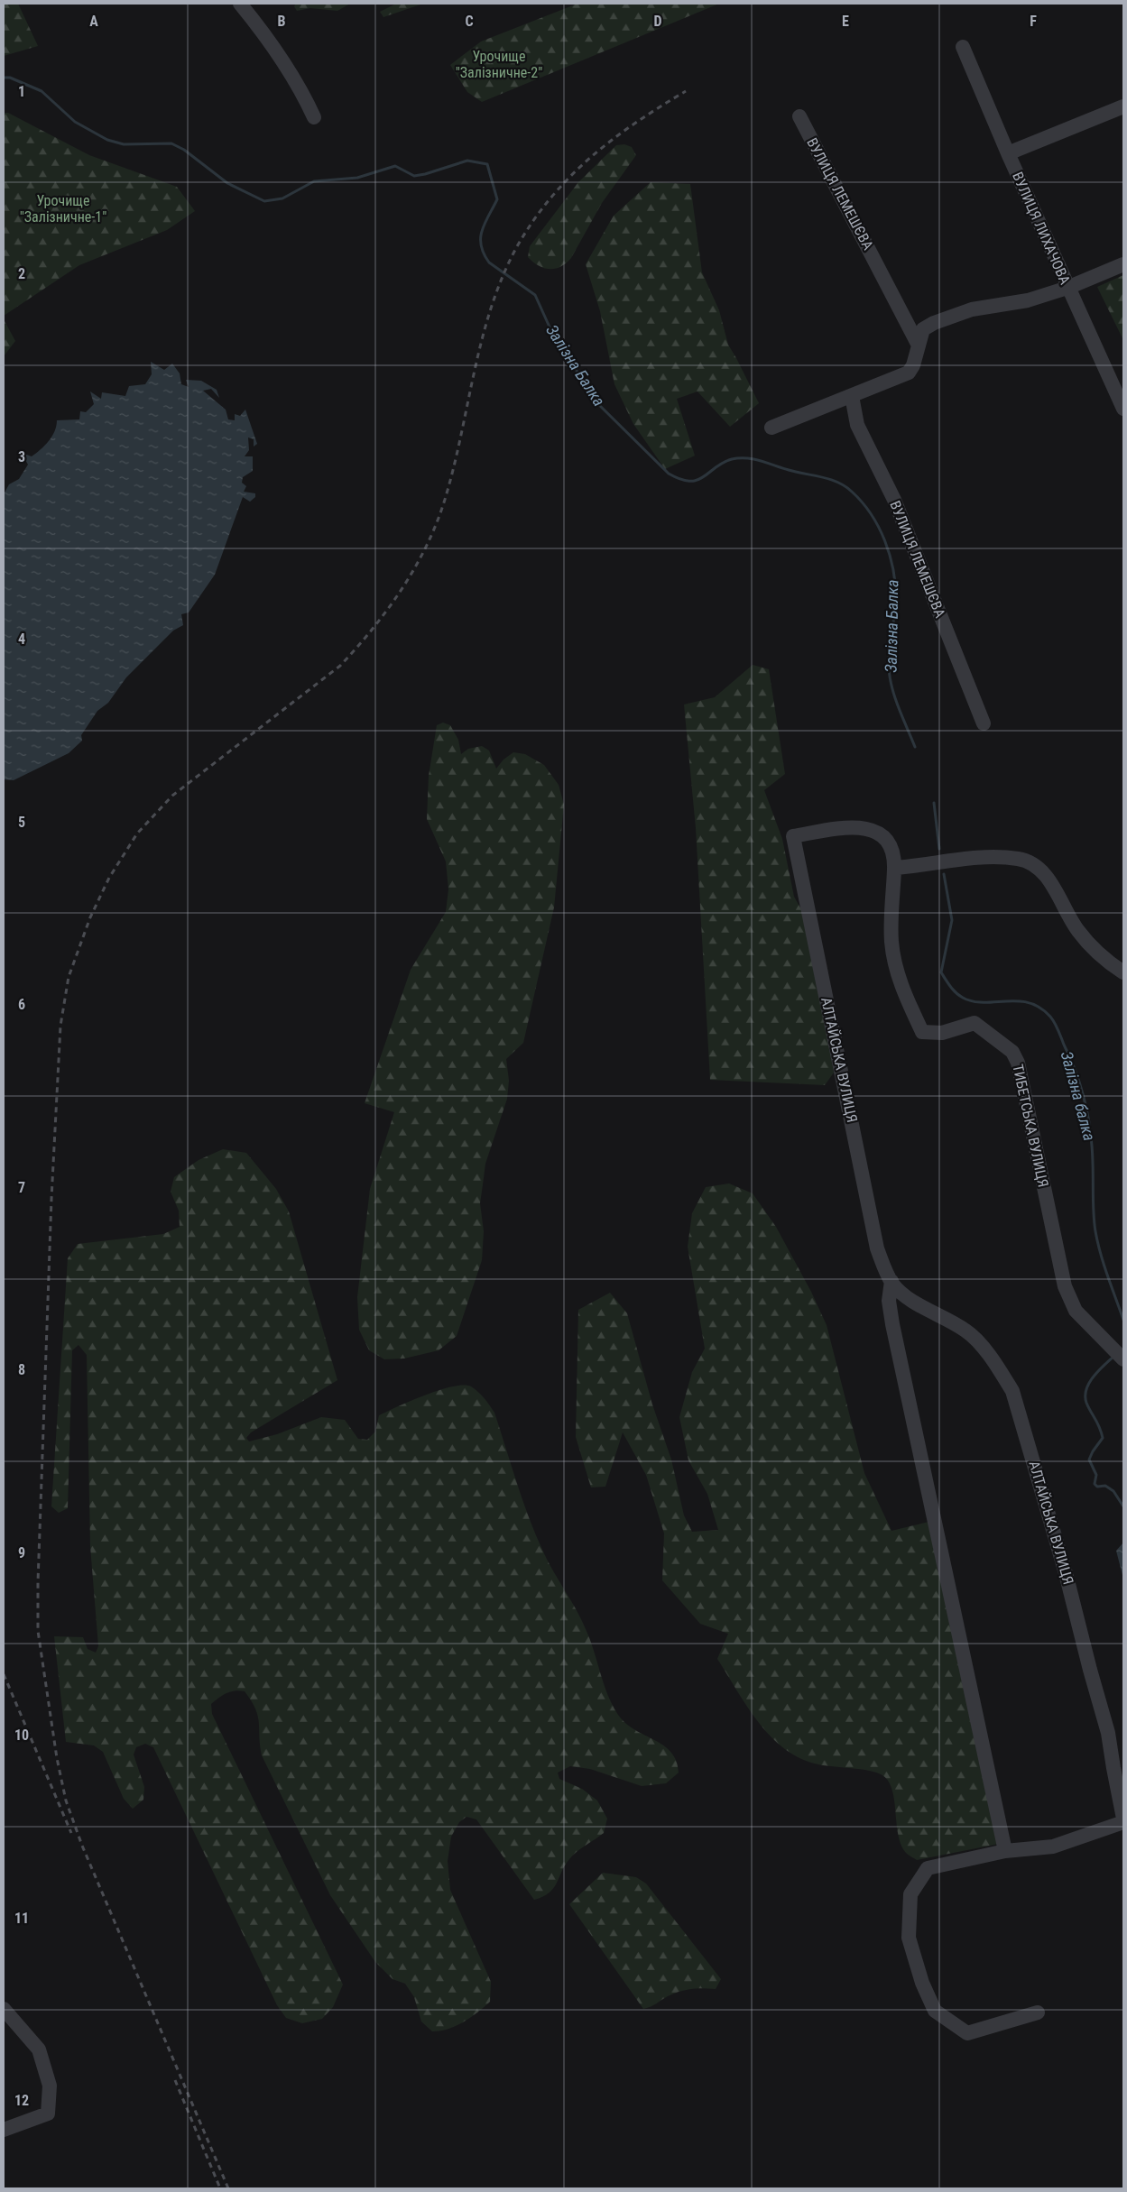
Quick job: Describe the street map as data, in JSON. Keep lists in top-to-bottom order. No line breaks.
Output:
{"streets":{"street":["ВУЛИЦЯ ЛЕМЕШЄВА","ВУЛИЦЯ ЛИХАЧОВА","АЛТАЙСЬКА ВУЛИЦЯ","ТИБЕТСЬКА ВУЛИЦЯ"]},"crossings":[["АЛТАЙСЬКА ВУЛИЦЯ","ТИБЕТСЬКА ВУЛИЦЯ"]],"water":["Залізна Балка","Залізна балка"],"parks":["Урочище \"Залізничне-2\"","Урочище \"Залізничне-1\""],"grid":{"columns":["A","B","C","D","E","F"],"rows":["1","2","3","4","5","6","7","8","9","10","11","12"]}}
